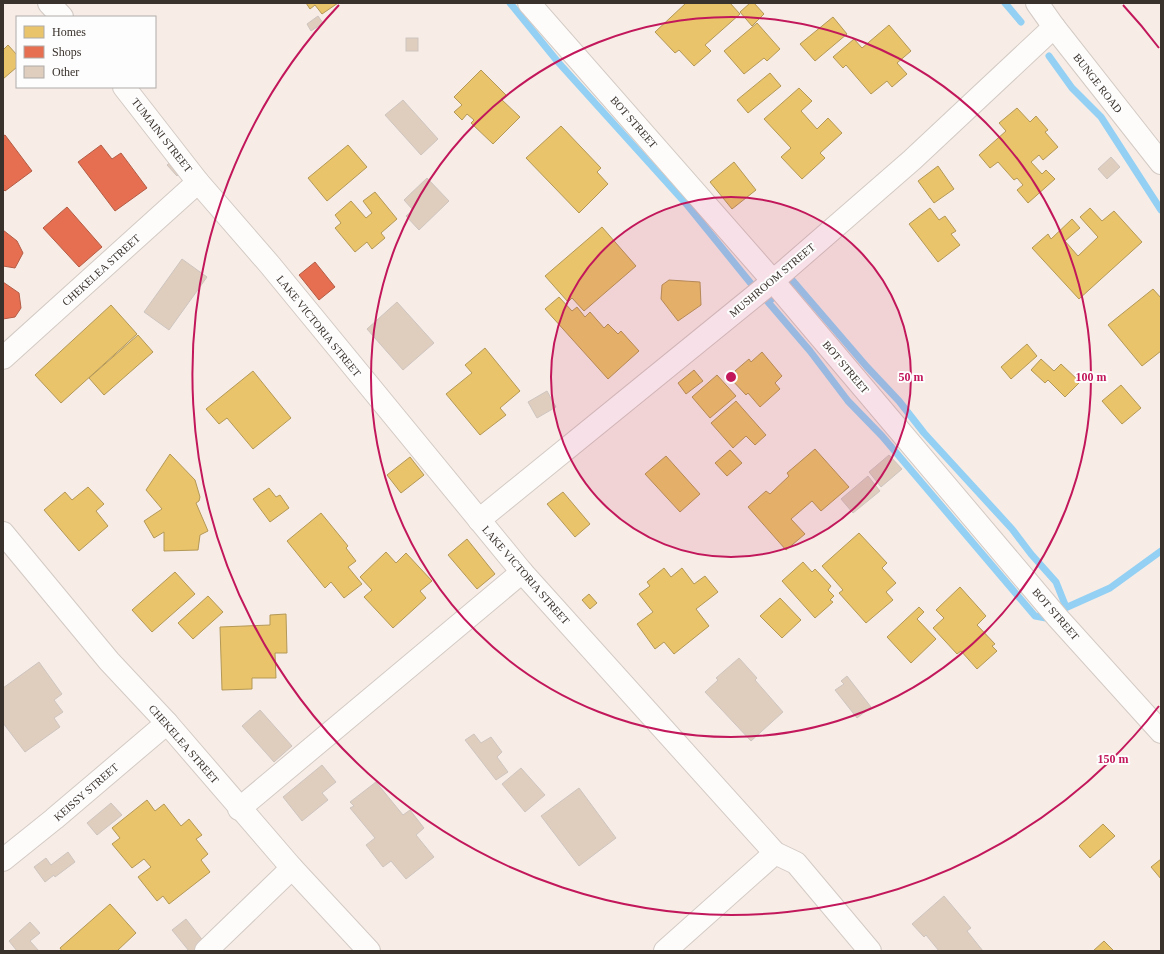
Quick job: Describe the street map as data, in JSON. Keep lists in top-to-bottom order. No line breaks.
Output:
{"streets":{"street":["BUNGE ROAD","BOT STREET","TUMAINI STREET","CHEKELEA STREET","MUSHROOM STREET","LAKE VICTORIA STREET","KEISSY STREET"]},"crossings":[["BUNGE ROAD","MUSHROOM STREET"],["BOT STREET","MUSHROOM STREET"],["TUMAINI STREET","CHEKELEA STREET"],["TUMAINI STREET","LAKE VICTORIA STREET"],["CHEKELEA STREET","LAKE VICTORIA STREET"],["CHEKELEA STREET","KEISSY STREET"],["MUSHROOM STREET","LAKE VICTORIA STREET"]],"legend":["Homes","Shops","Other"],"rings":["50 m","100 m","150 m"]}
